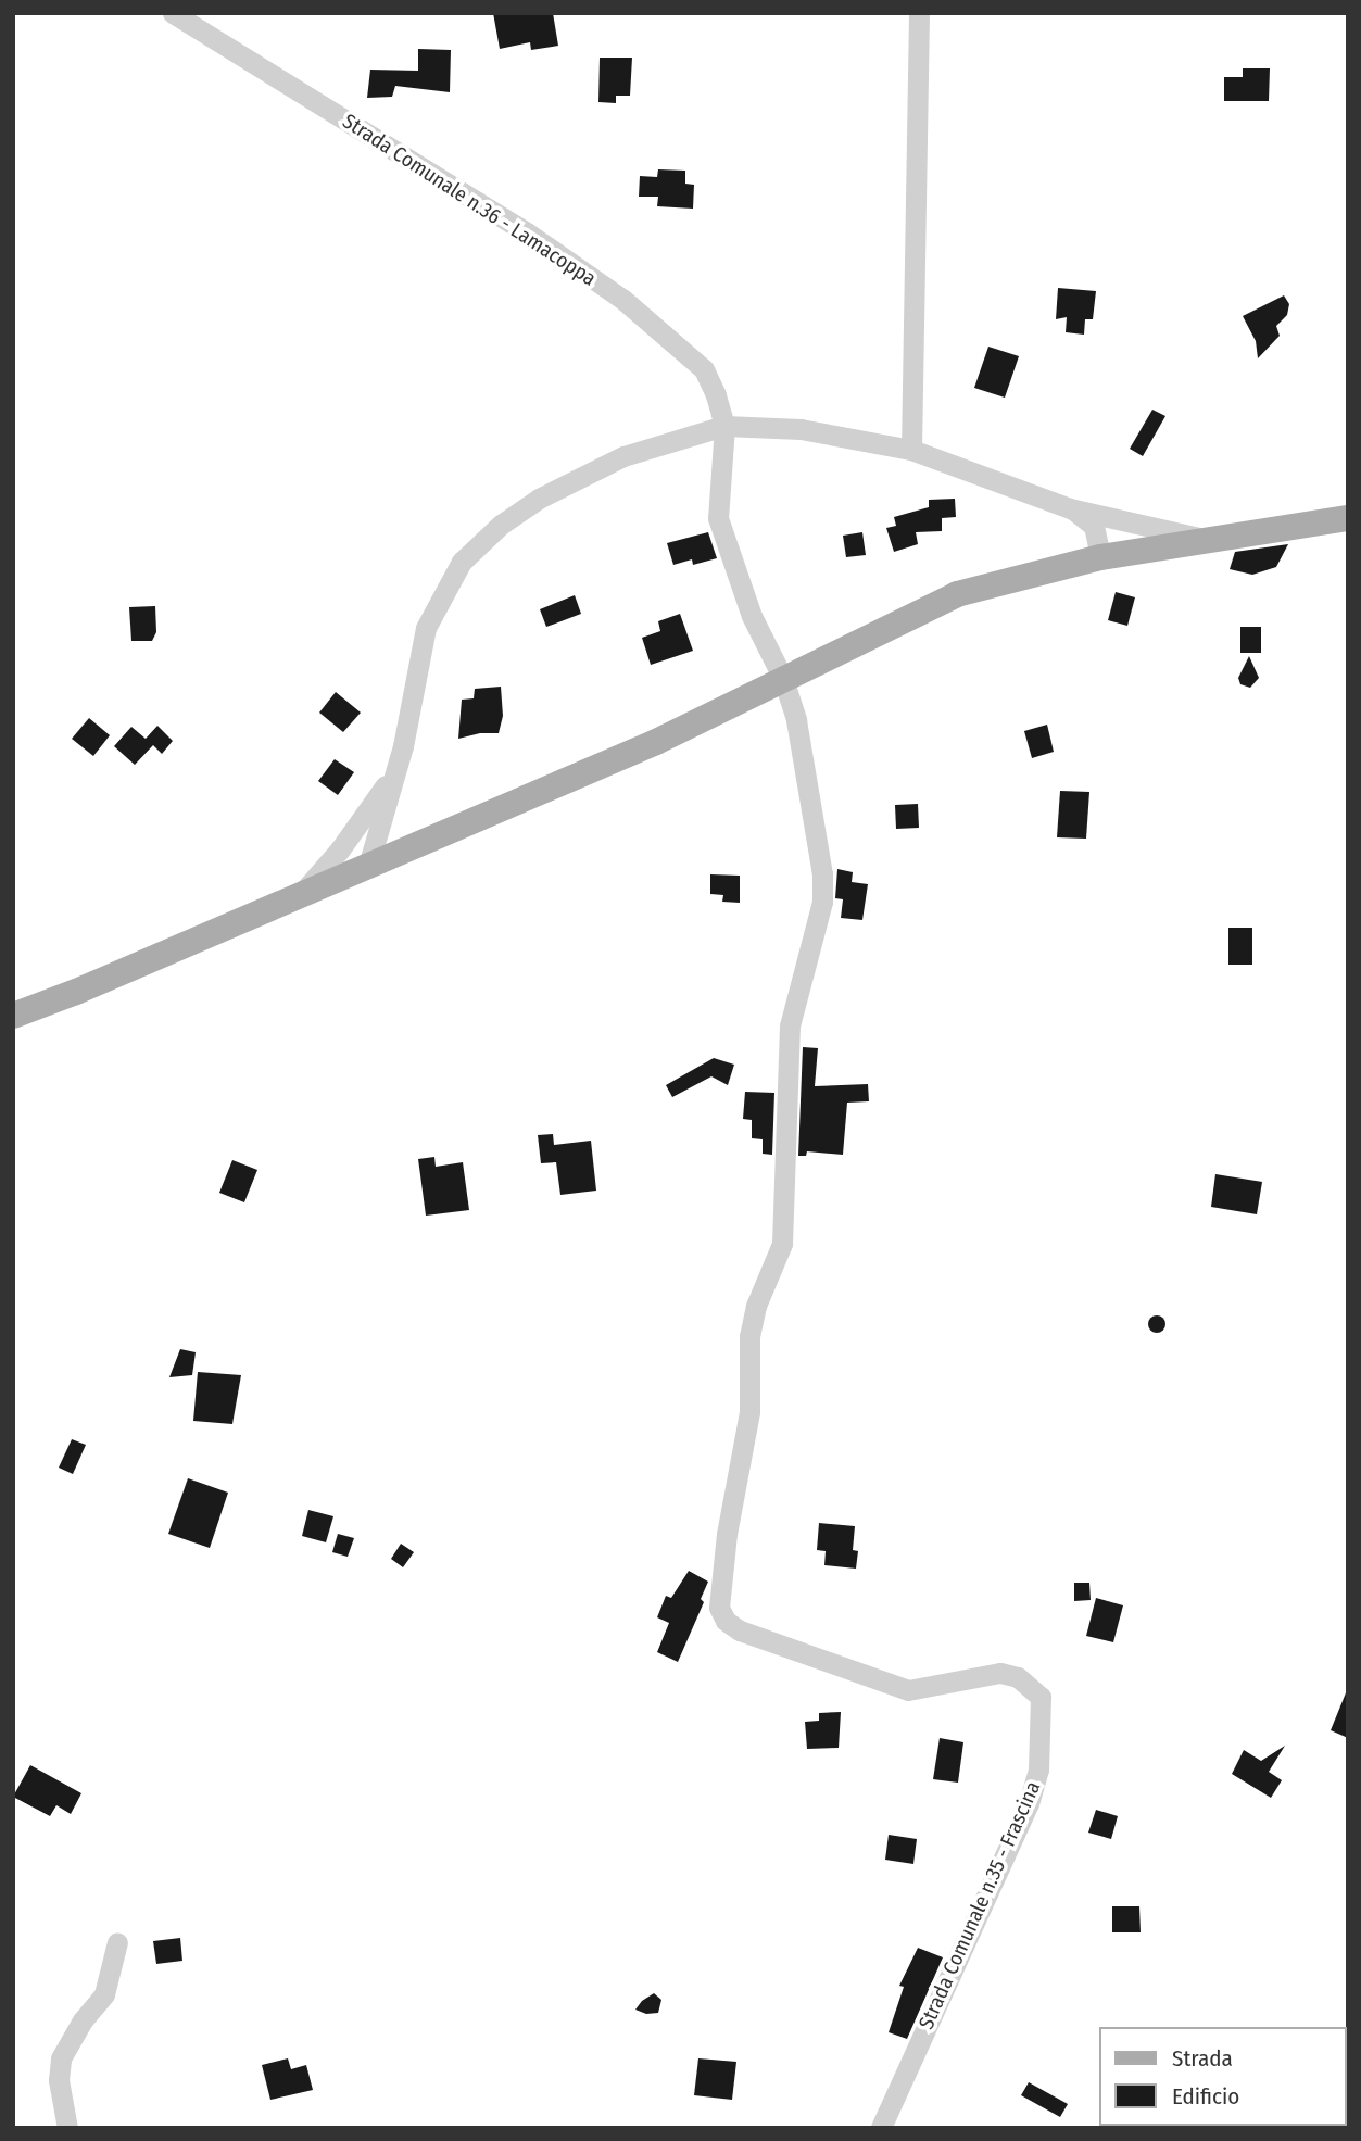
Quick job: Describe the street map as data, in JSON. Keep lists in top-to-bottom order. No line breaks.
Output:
{"streets":{"street":["Strada Comunale n.36 - Lamacoppa","Strada Comunale n.35 - Frascina"]},"legend":["Strada","Edificio"]}
